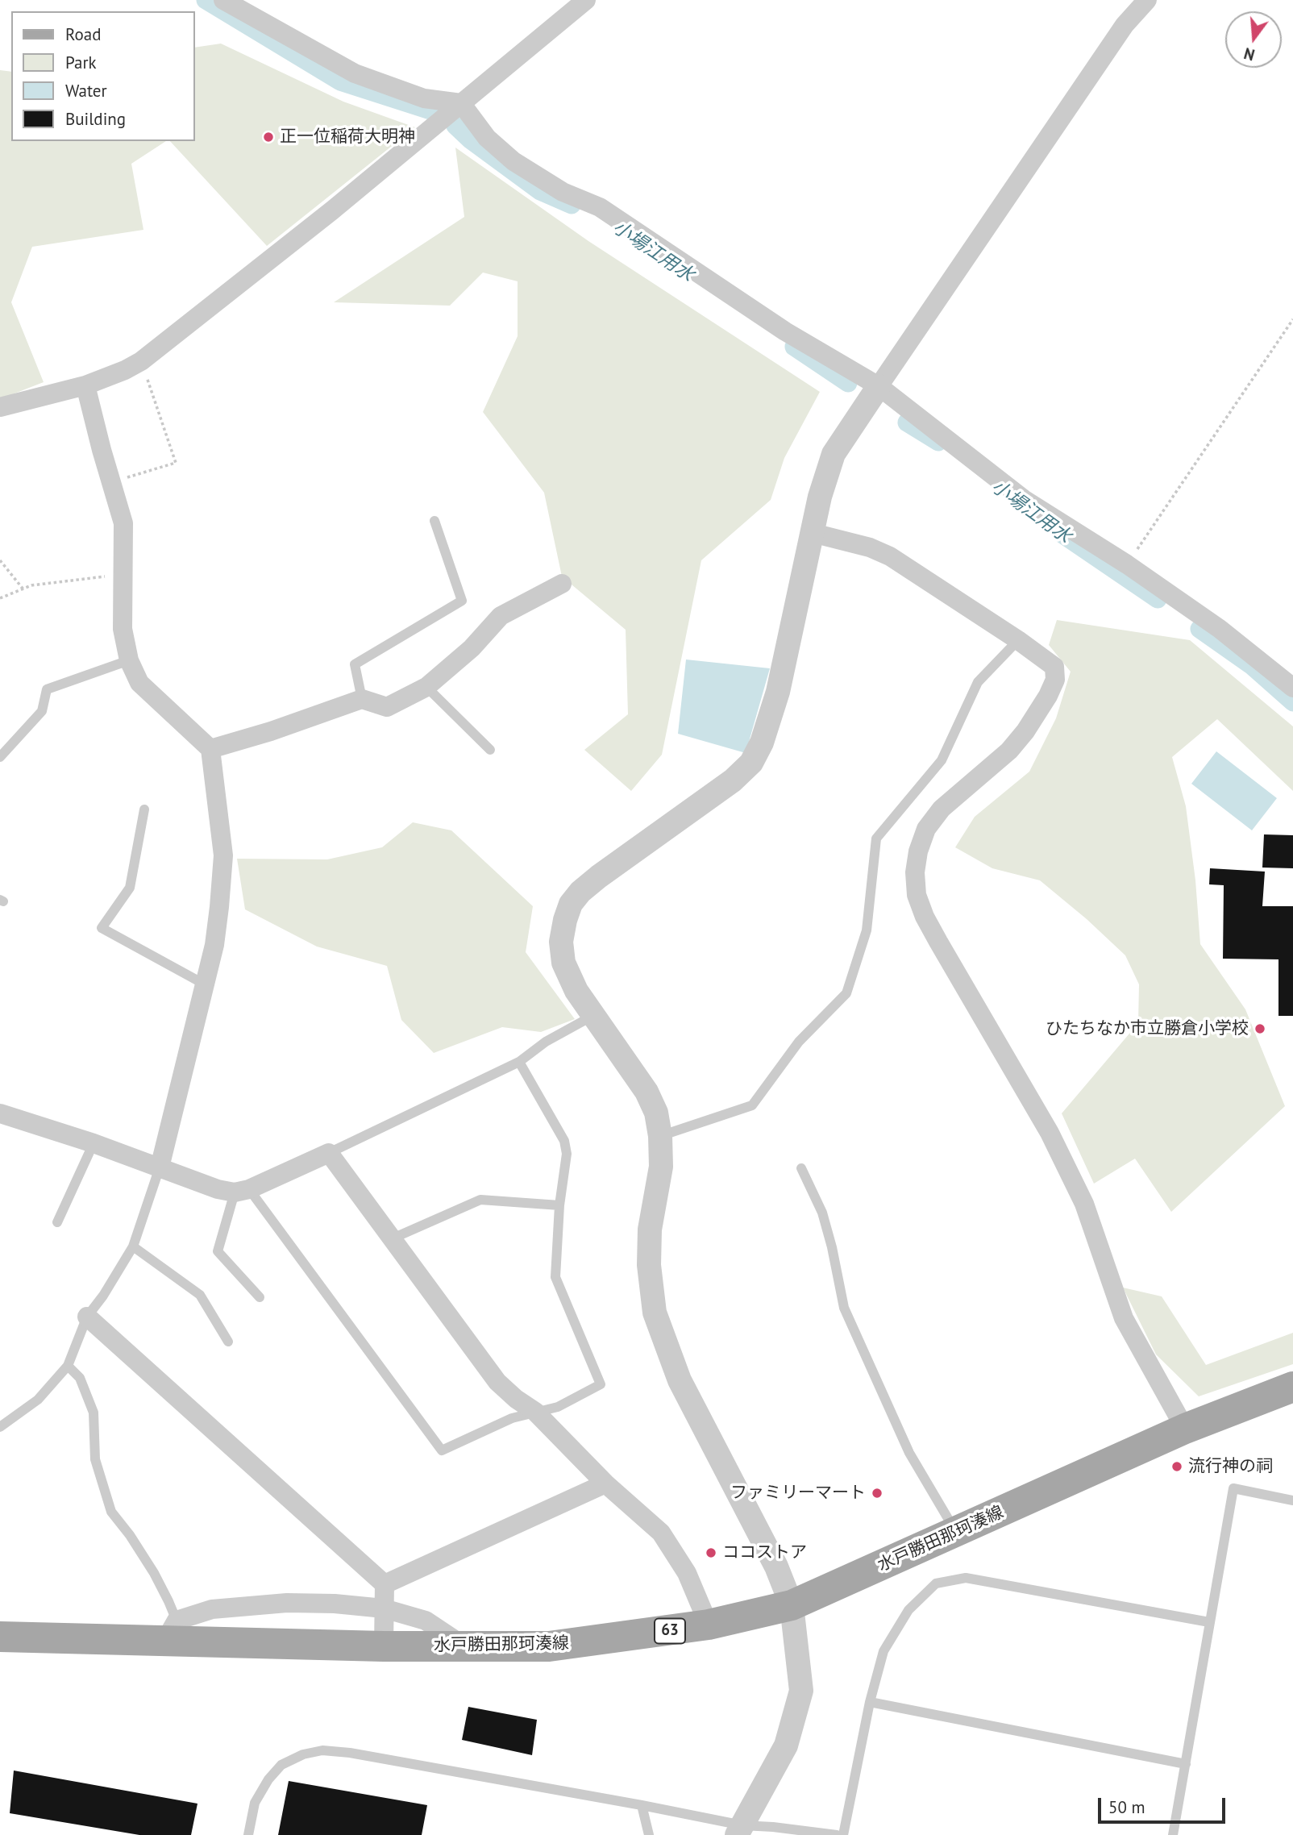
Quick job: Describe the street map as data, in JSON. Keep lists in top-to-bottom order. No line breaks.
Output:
{"streets":{"main road":["水戸勝田那珂湊線","63"]},"water":["小場江用水"],"places":["正一位稲荷大明神","ひたちなか市立勝倉小学校","流行神の祠","ファミリーマート","ココストア"],"legend":["Road","Park","Water","Building"],"scale_bar":"50 m","north":"bottom"}
